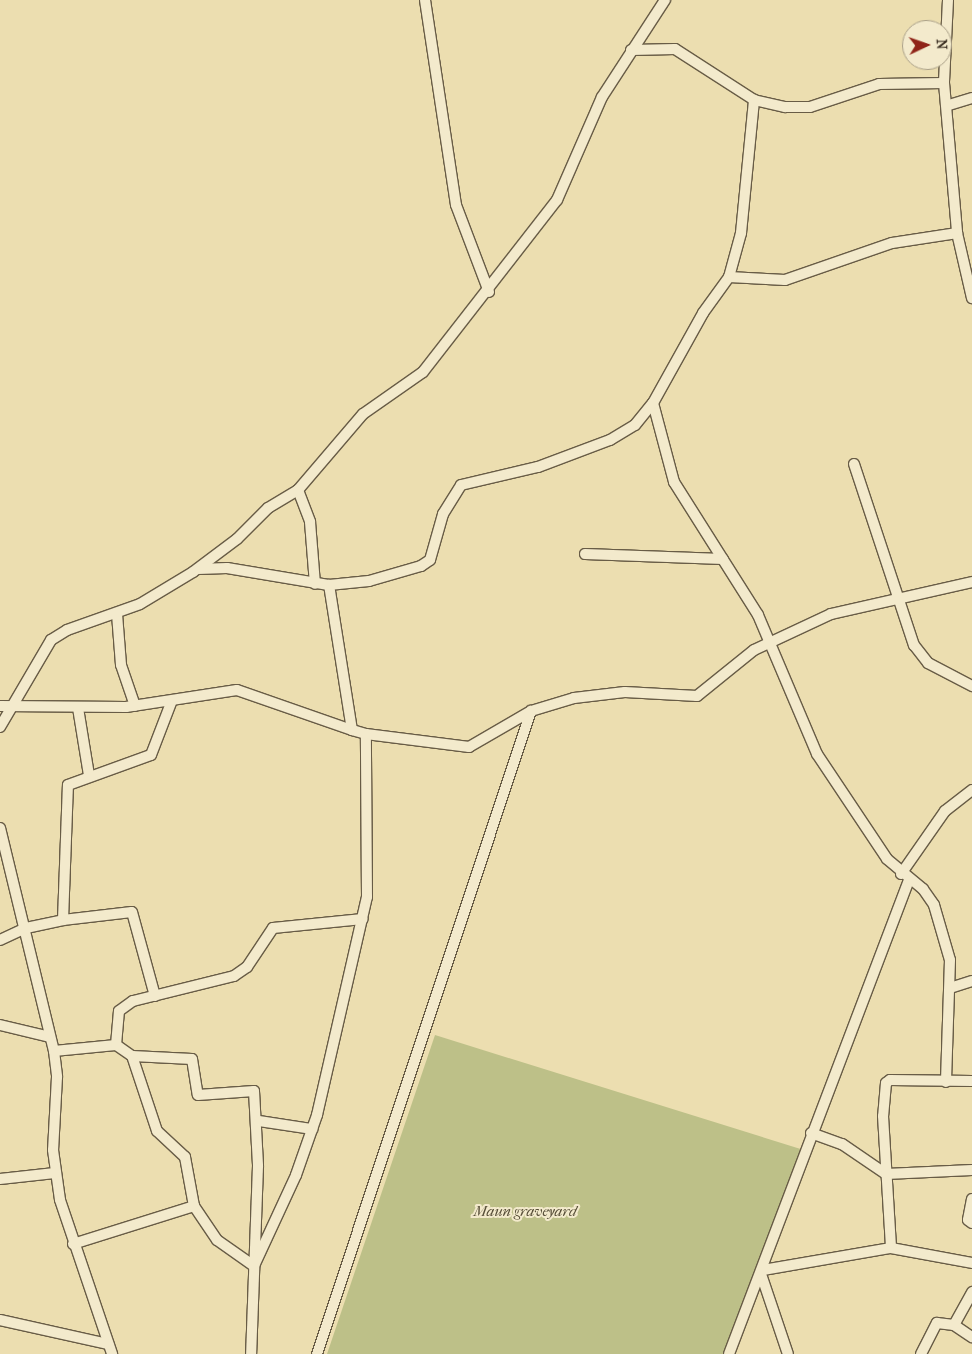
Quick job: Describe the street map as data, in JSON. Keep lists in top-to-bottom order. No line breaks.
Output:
{"parks":["Maun graveyard"],"north":"right"}
